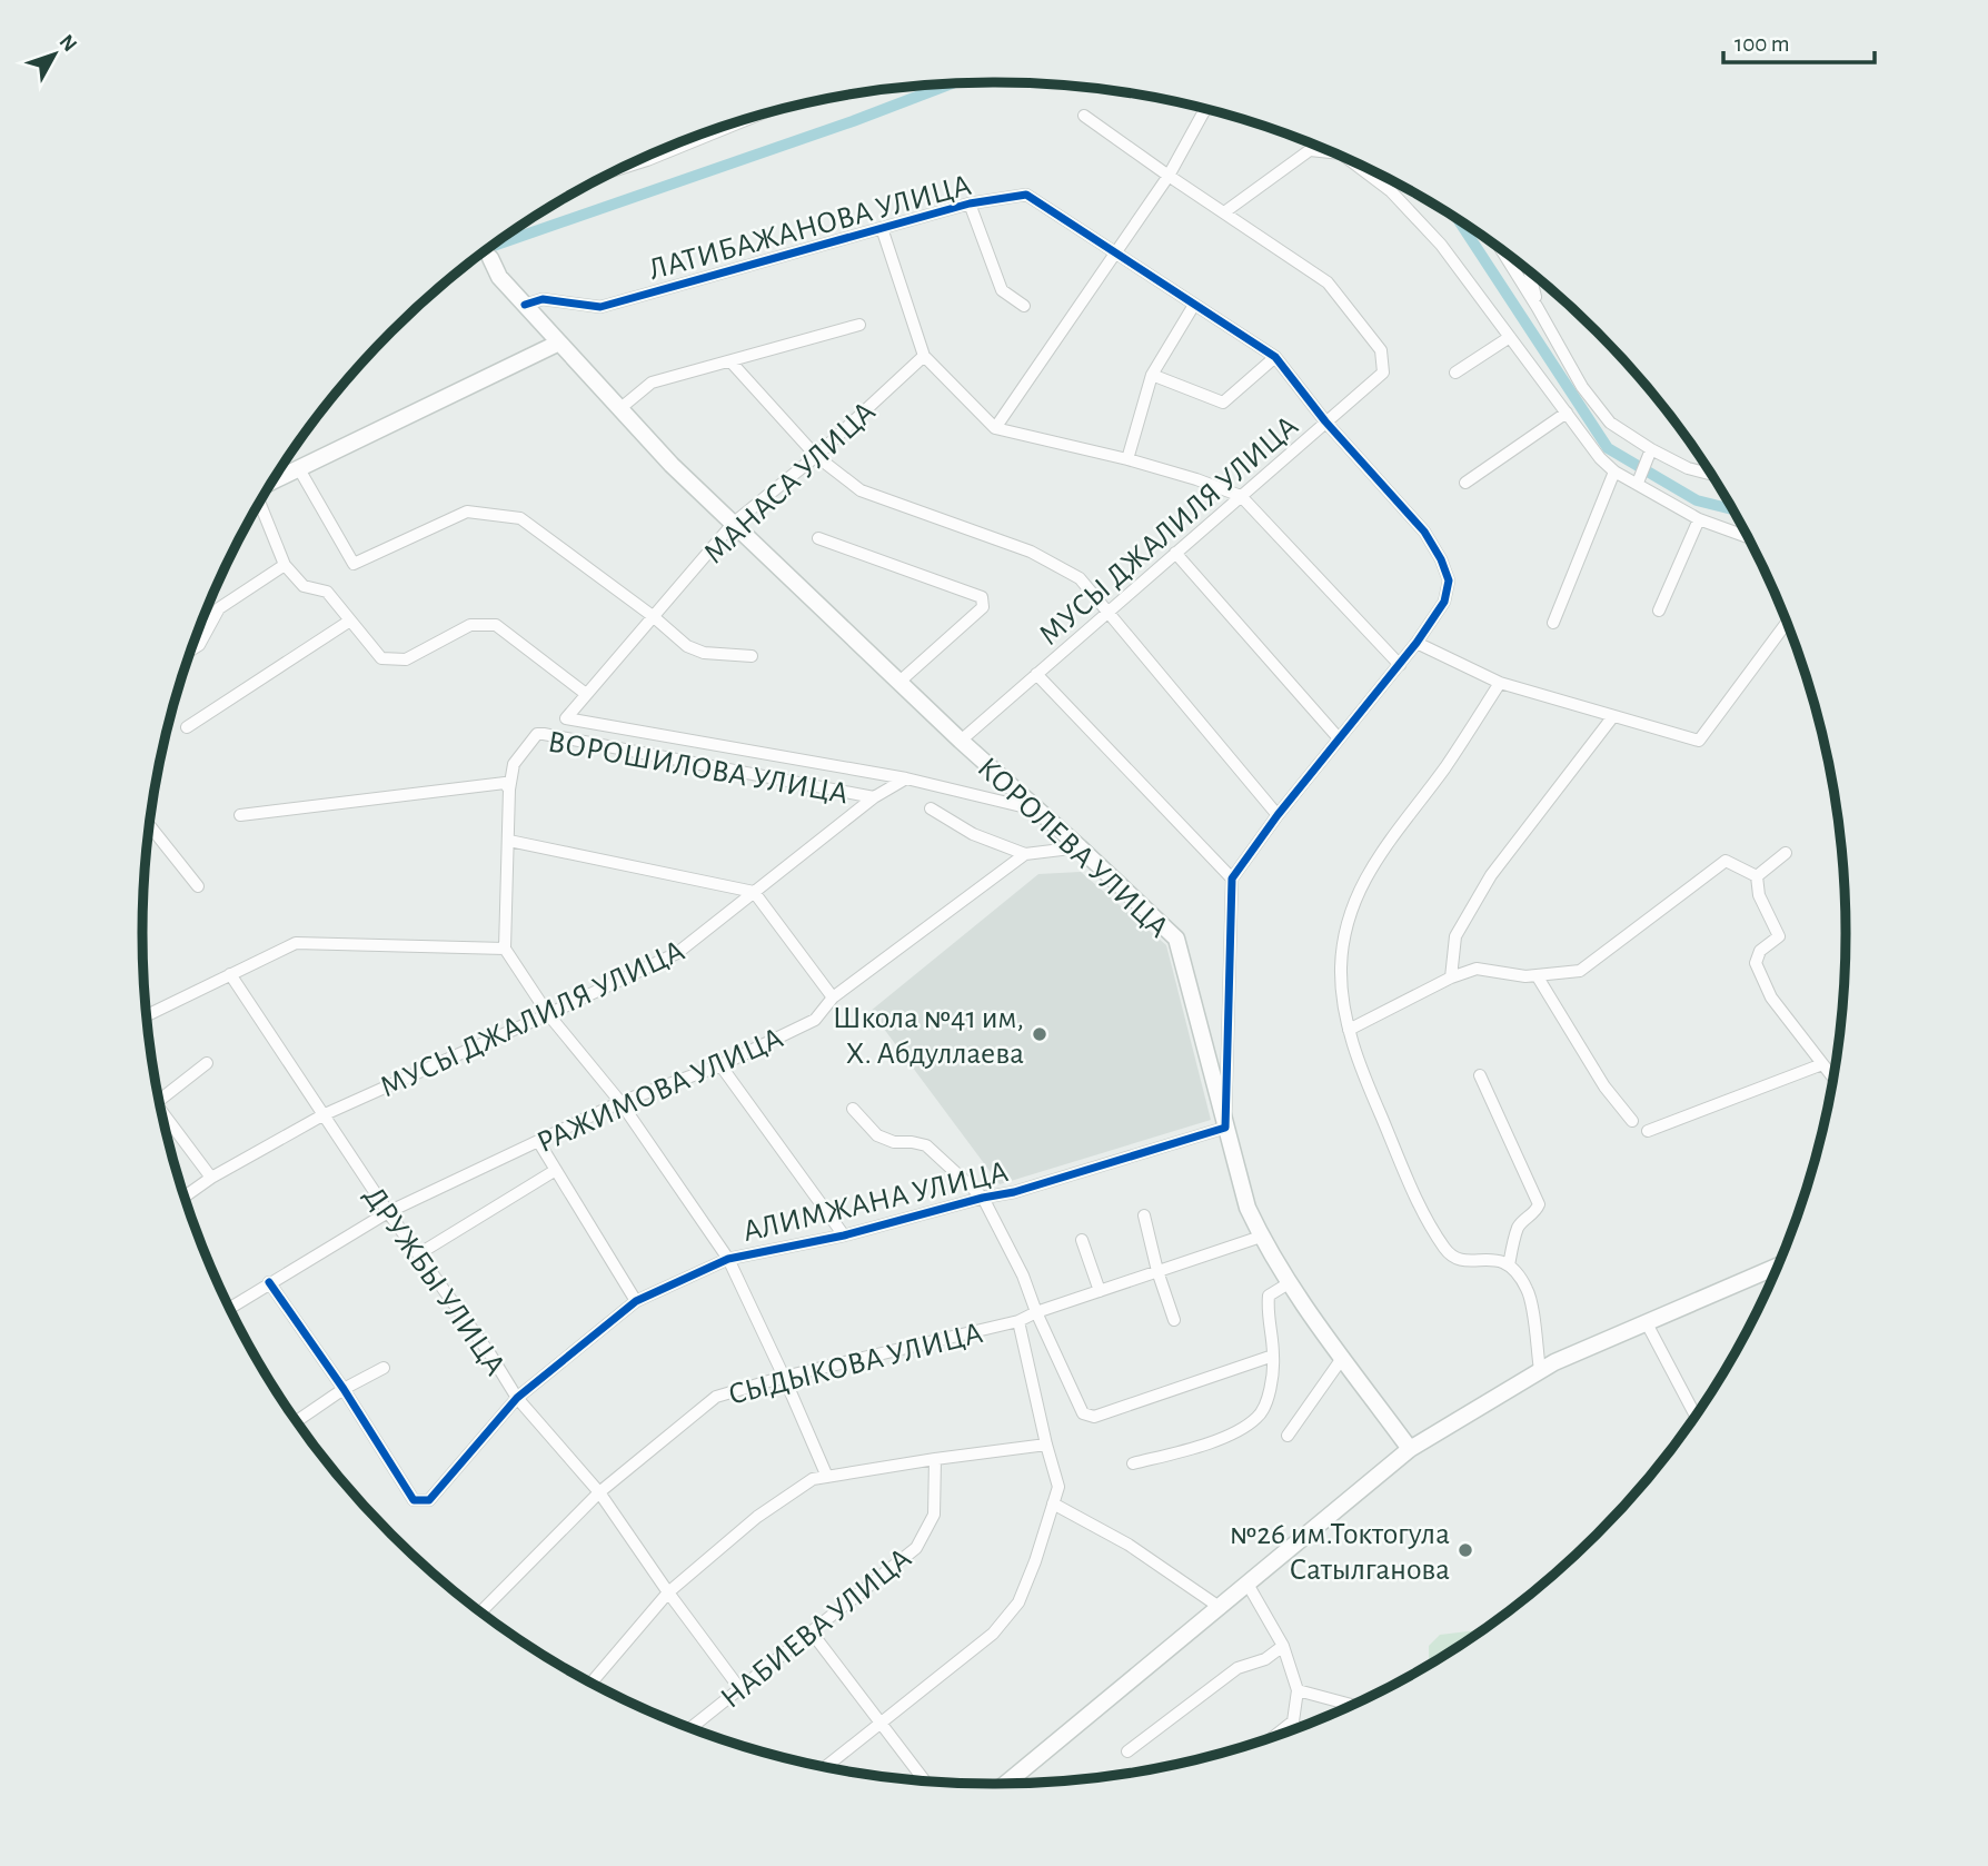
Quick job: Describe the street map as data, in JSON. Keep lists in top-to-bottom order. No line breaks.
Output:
{"streets":{"street":["ЛАТИБАЖАНОВА УЛИЦА","МАНАСА УЛИЦА","МУСЫ ДЖАЛИЛЯ УЛИЦА","ВОРОШИЛОВА УЛИЦА","КОРОЛЕВА УЛИЦА","РАЖИМОВА УЛИЦА","АЛИМЖАНА УЛИЦА","ДРУЖБЫ УЛИЦА","СЫДЫКОВА УЛИЦА","НАБИЕВА УЛИЦА"]},"crossings":[["ЛАТИБАЖАНОВА УЛИЦА","МУСЫ ДЖАЛИЛЯ УЛИЦА"],["ЛАТИБАЖАНОВА УЛИЦА","КОРОЛЕВА УЛИЦА"],["МАНАСА УЛИЦА","ВОРОШИЛОВА УЛИЦА"],["МАНАСА УЛИЦА","КОРОЛЕВА УЛИЦА"],["МУСЫ ДЖАЛИЛЯ УЛИЦА","ВОРОШИЛОВА УЛИЦА"],["МУСЫ ДЖАЛИЛЯ УЛИЦА","КОРОЛЕВА УЛИЦА"],["МУСЫ ДЖАЛИЛЯ УЛИЦА","ДРУЖБЫ УЛИЦА"],["ВОРОШИЛОВА УЛИЦА","КОРОЛЕВА УЛИЦА"],["КОРОЛЕВА УЛИЦА","РАЖИМОВА УЛИЦА"],["КОРОЛЕВА УЛИЦА","АЛИМЖАНА УЛИЦА"],["КОРОЛЕВА УЛИЦА","СЫДЫКОВА УЛИЦА"],["РАЖИМОВА УЛИЦА","ДРУЖБЫ УЛИЦА"],["АЛИМЖАНА УЛИЦА","ДРУЖБЫ УЛИЦА"],["ДРУЖБЫ УЛИЦА","СЫДЫКОВА УЛИЦА"],["ДРУЖБЫ УЛИЦА","НАБИЕВА УЛИЦА"]],"places":["Школа №41 им, Х. Абдуллаева","№26 им.Токтогула Сатылганова"],"scale_bar":"100 m","north":"top right"}
